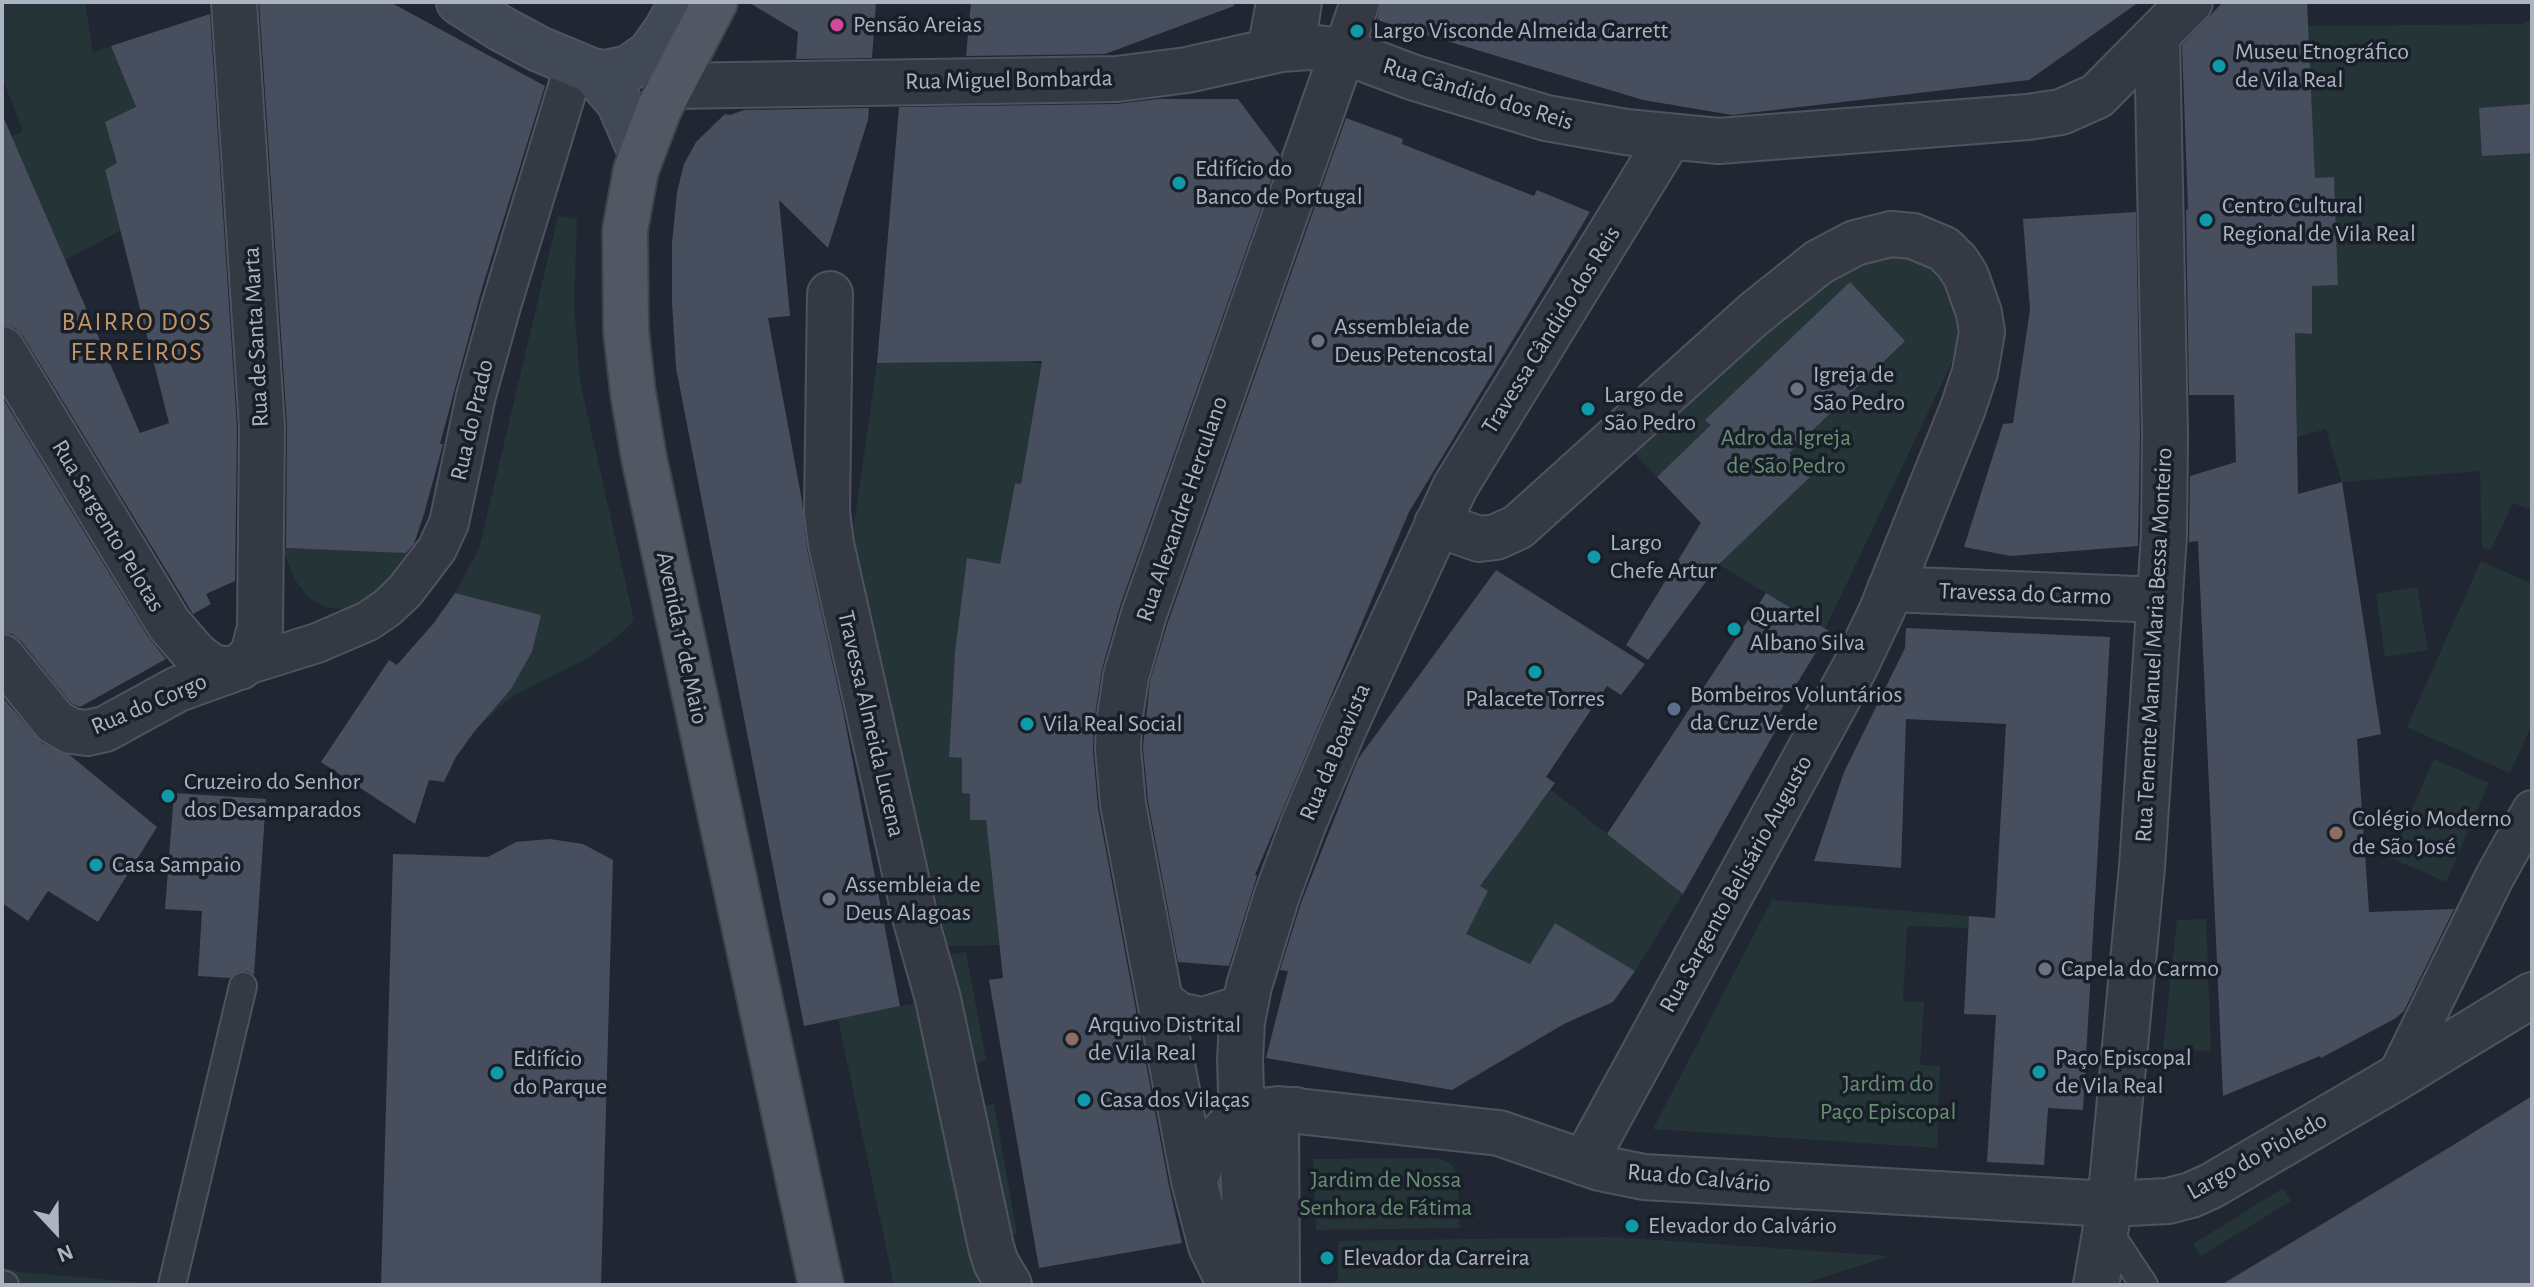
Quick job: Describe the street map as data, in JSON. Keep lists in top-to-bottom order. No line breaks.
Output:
{"streets":{"main road":["Avenida 1º de Maio"],"street":["Rua Miguel Bombarda","Rua Cândido dos Reis","Travessa Cândido dos Reis","Rua de Santa Marta","Rua do Prado","Rua Alexandre Herculano","Rua Sargento Pelotas","Travessa do Carmo","Rua Tenente Manuel Maria Bessa Monteiro","Rua do Corgo","Travessa Almeida Lucena","Rua da Boavista","Rua Sargento Belisário Augusto","Largo do Pioledo","Rua do Calvário"]},"crossings":[["Rua Miguel Bombarda","Rua Cândido dos Reis"],["Rua Miguel Bombarda","Rua Alexandre Herculano"],["Rua Miguel Bombarda","Avenida 1º de Maio"],["Rua Cândido dos Reis","Travessa Cândido dos Reis"],["Rua Cândido dos Reis","Rua Alexandre Herculano"],["Rua Cândido dos Reis","Rua Tenente Manuel Maria Bessa Monteiro"],["Travessa Cândido dos Reis","Rua da Boavista"],["Travessa Cândido dos Reis","Rua Sargento Belisário Augusto"],["Rua de Santa Marta","Rua do Prado"],["Rua de Santa Marta","Rua Sargento Pelotas"],["Rua de Santa Marta","Rua do Corgo"],["Rua do Prado","Rua Sargento Pelotas"],["Rua do Prado","Rua do Corgo"],["Rua Sargento Pelotas","Rua do Corgo"],["Travessa do Carmo","Rua Tenente Manuel Maria Bessa Monteiro"],["Travessa do Carmo","Rua Sargento Belisário Augusto"],["Rua Tenente Manuel Maria Bessa Monteiro","Largo do Pioledo"],["Rua Tenente Manuel Maria Bessa Monteiro","Rua do Calvário"],["Rua da Boavista","Rua Sargento Belisário Augusto"],["Rua da Boavista","Rua do Calvário"],["Rua Sargento Belisário Augusto","Rua do Calvário"],["Largo do Pioledo","Rua do Calvário"]],"districts":["BAIRRO DOS FERREIROS"],"parks":["Adro da Igreja de São Pedro","Jardim do Paço Episcopal","Jardim de Nossa Senhora de Fátima"],"places":["Pensão Areias","Largo Visconde Almeida Garrett","Museu Etnográfico de Vila Real","Edifício do Banco de Portugal","Centro Cultural Regional de Vila Real","Assembleia de Deus Petencostal","Igreja de São Pedro","Largo de São Pedro","Largo Chefe Artur","Quartel Albano Silva","Palacete Torres","Bombeiros Voluntários da Cruz Verde","Vila Real Social","Cruzeiro do Senhor dos Desamparados","Colégio Moderno de São José","Casa Sampaio","Assembleia de Deus Alagoas","Capela do Carmo","Arquivo Distrital de Vila Real","Paço Episcopal de Vila Real","Edifício do Parque","Casa dos Vilaças","Elevador do Calvário","Elevador da Carreira"],"north":"bottom"}
